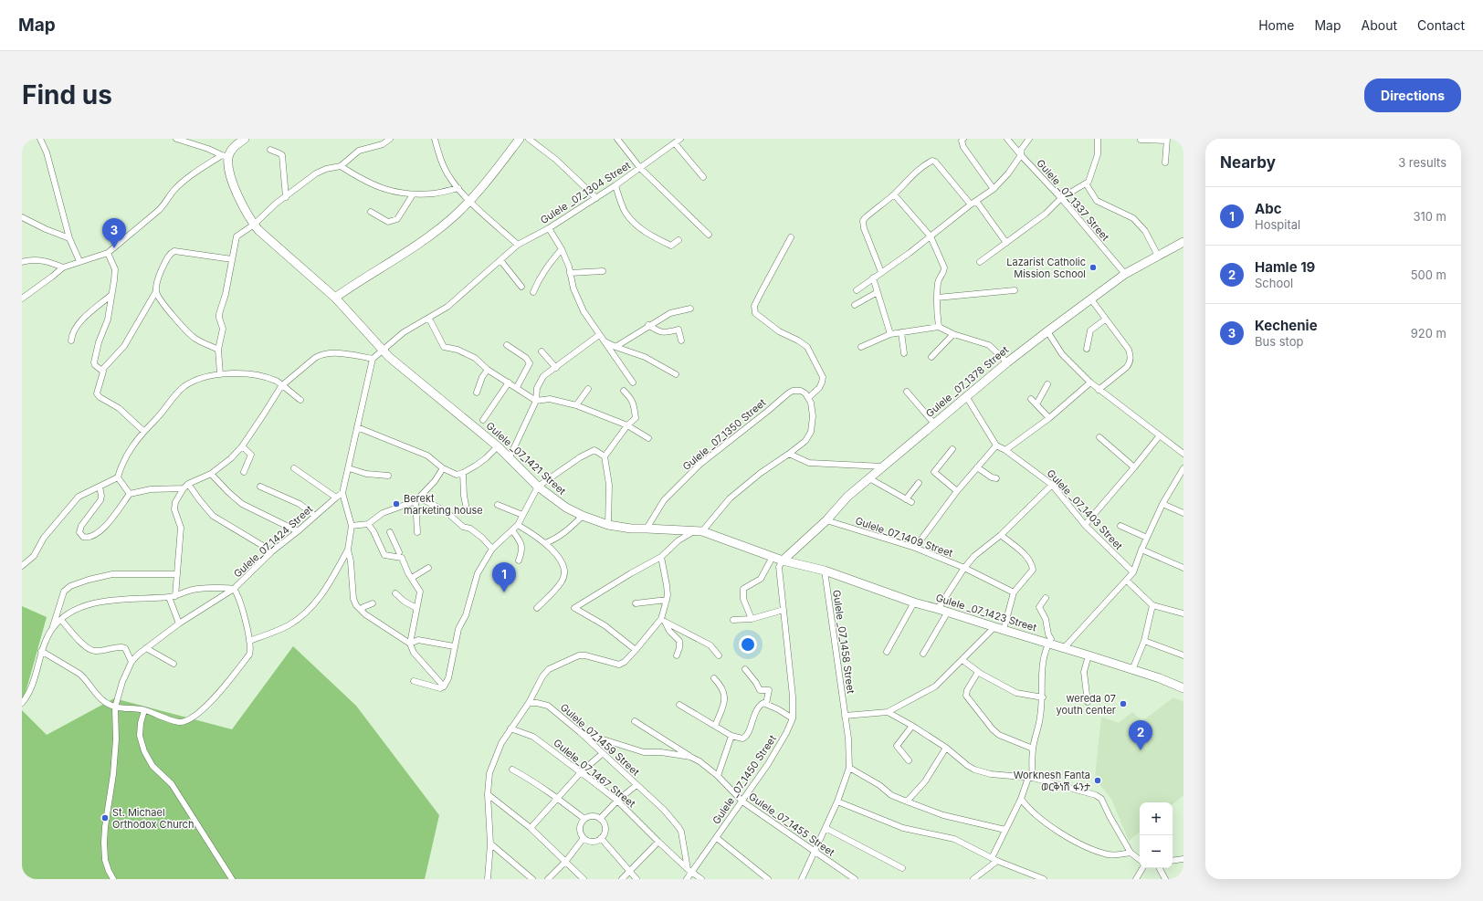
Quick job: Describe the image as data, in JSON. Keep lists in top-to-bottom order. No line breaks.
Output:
{"streets":{"main road":["Gulele _07_1378 Street","Gulele _07_1421 Street","Gulele _07_1423 Street"],"street":["Gulele _07_1304 Street","Gulele _07_1337 Street","Gulele _07_1350 Street","Gulele _07_1403 Street","Gulele_07_1409 Street","Gulele_07_1424 Street","Gulele _07_1458 Street","Gulele_07_1459 Street","Gulele_07_1467 Street","Gulele _07_1450 Street","Gulele_07_1455 Street"]},"crossings":[["Gulele _07_1304 Street","Gulele _07_1421 Street"],["Gulele _07_1337 Street","Gulele _07_1378 Street"],["Gulele _07_1378 Street","Gulele _07_1421 Street"],["Gulele _07_1378 Street","Gulele_07_1409 Street"],["Gulele _07_1378 Street","Gulele _07_1423 Street"],["Gulele _07_1378 Street","Gulele _07_1450 Street"],["Gulele _07_1350 Street","Gulele _07_1421 Street"],["Gulele _07_1421 Street","Gulele _07_1423 Street"],["Gulele _07_1421 Street","Gulele _07_1450 Street"],["Gulele _07_1423 Street","Gulele _07_1458 Street"],["Gulele _07_1423 Street","Gulele _07_1450 Street"],["Gulele_07_1459 Street","Gulele_07_1467 Street"],["Gulele_07_1459 Street","Gulele _07_1450 Street"],["Gulele_07_1459 Street","Gulele_07_1455 Street"],["Gulele_07_1467 Street","Gulele _07_1450 Street"],["Gulele _07_1450 Street","Gulele_07_1455 Street"]],"places":["Lazarist Catholic Mission School","Berekt marketing house","wereda 07 youth center","Worknesh Fanta ወርቅነሽ ፋንታ","St. Michael Orthodox Church"],"page":{"header":"Map","nav":["Home","Map","About","Contact"],"buttons":"Directions","title":"Find us","heading":["Nearby","3 results"],"list":[{"mark":"1","name":"Abc","note":"Hospital","value":"310 m"},{"mark":"2","name":"Hamle 19","note":"School","value":"500 m"},{"mark":"3","name":"Kechenie","note":"Bus stop","value":"920 m"}],"pins":["3","1","2"],"map_buttons":["+","−"]}}
